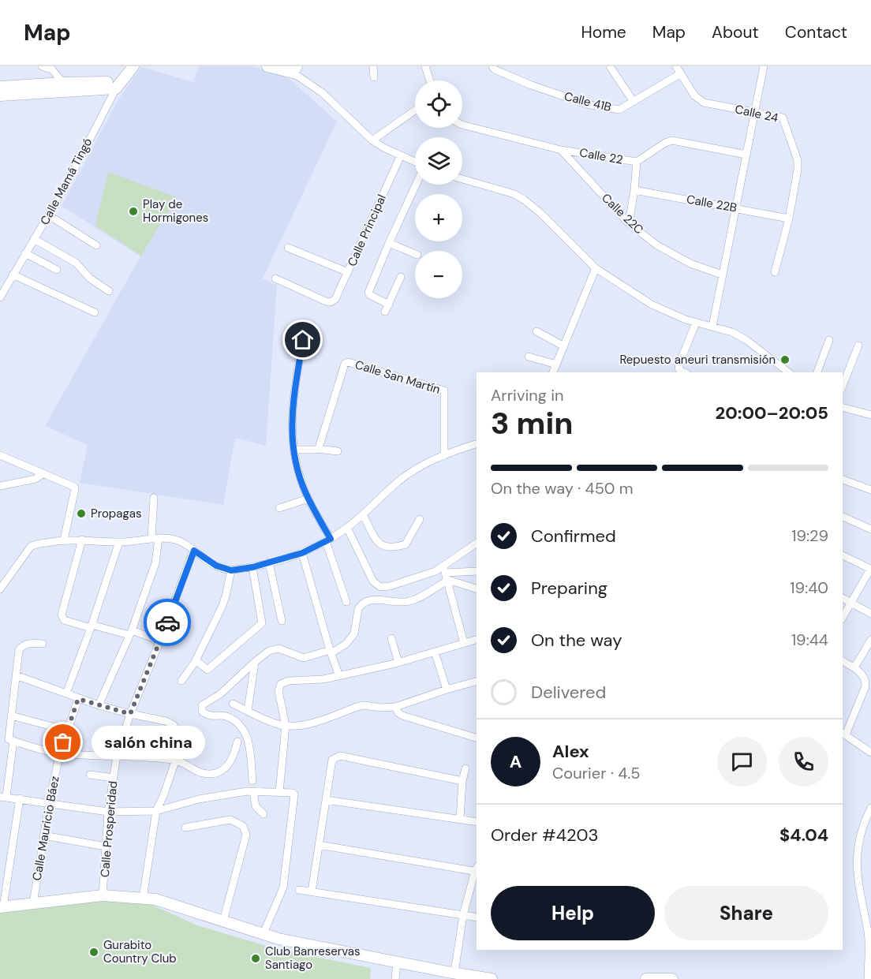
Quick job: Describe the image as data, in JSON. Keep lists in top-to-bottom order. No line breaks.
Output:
{"streets":{"street":["Calle 41B","Calle 24","Calle 22","Calle Mamá Tingó","Calle 22B","Calle 22C","Calle Principal","Calle San Martín","Calle Mauricio Báez","Calle Prosperidad"]},"crossings":[["Calle 41B","Calle 24"],["Calle 24","Calle 22B"],["Calle 22","Calle 22C"]],"places":["Play de Hormigones","Repuesto aneuri transmisión","Propagas","salón china","Gurabito Country Club","Club Banreservas Santiago"],"page":{"header":"Map","nav":["Home","Map","About","Contact"],"map_buttons":["+","−"],"heading":["3 min","Arriving in","20:00–20:05"],"panel":["Alex","Courier · 4.5","Order #4203","$4.04"],"bar":"On the way · 450 m","list":[["Confirmed","19:29"],["Preparing","19:40"],["On the way","19:44"],"Delivered"],"bubble":"salón china","round":"A","buttons":["Help","Share"]}}
